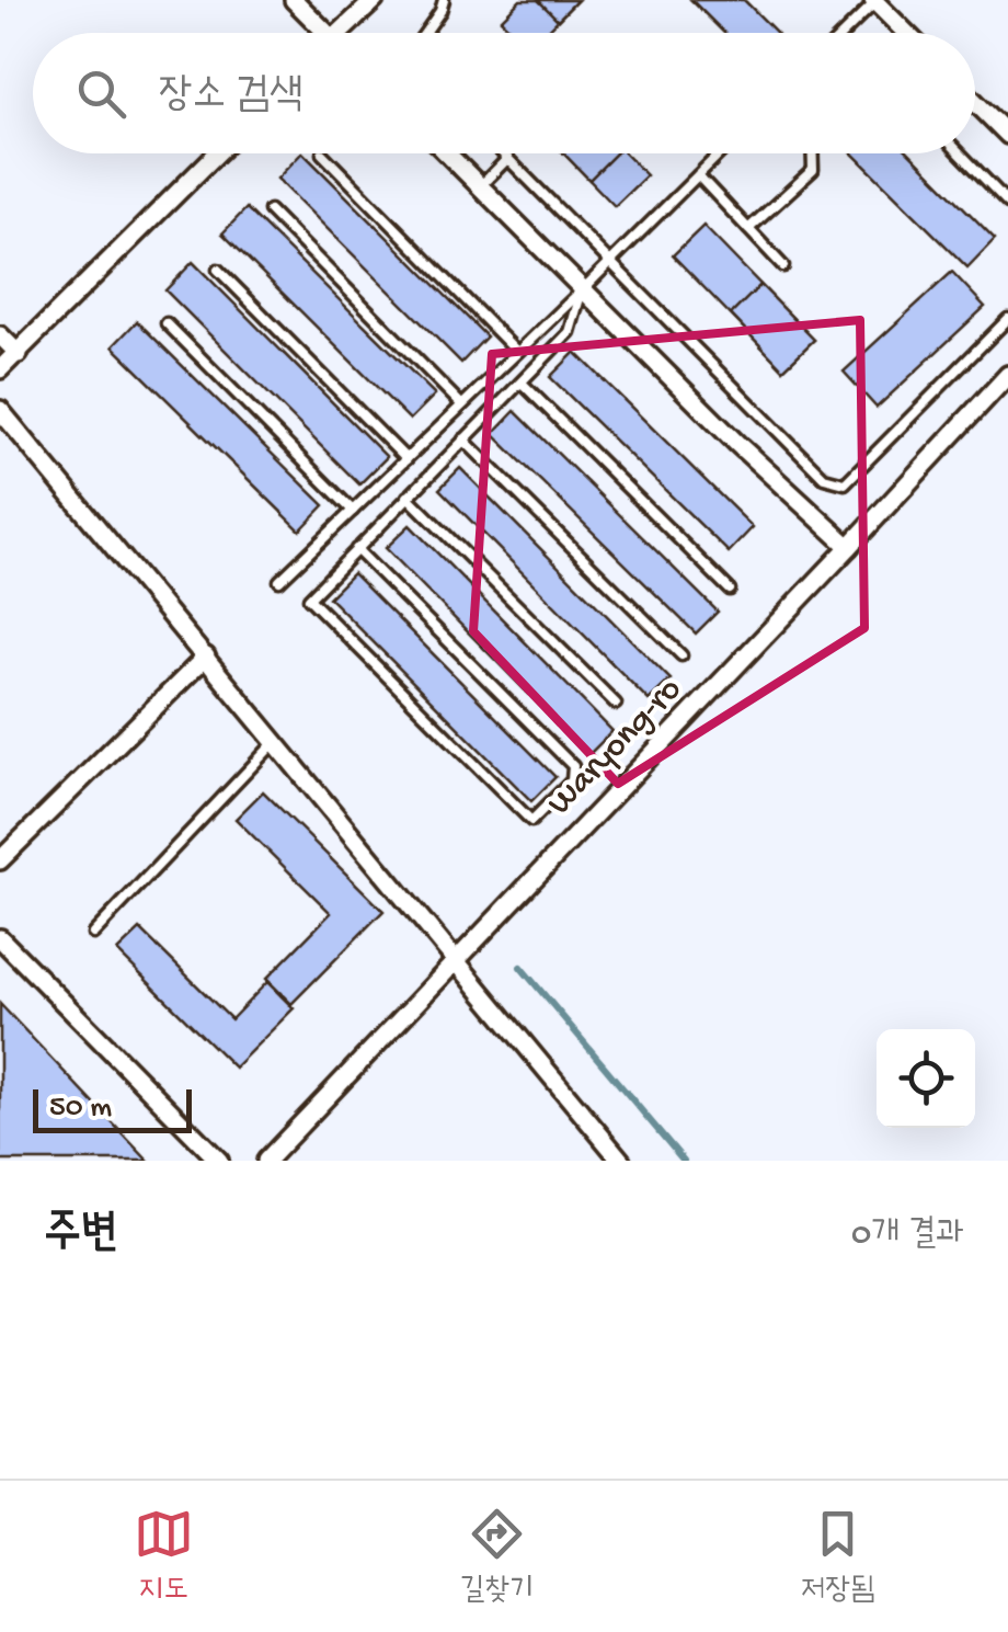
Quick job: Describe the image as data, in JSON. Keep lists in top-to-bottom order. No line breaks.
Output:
{"streets":{"street":["Waryong-ro"]},"scale_bar":"50 m","page":{"search":"장소 검색","scale":"50 m","heading":["주변","0개 결과"],"nav":["지도","길찾기","저장됨"]}}
